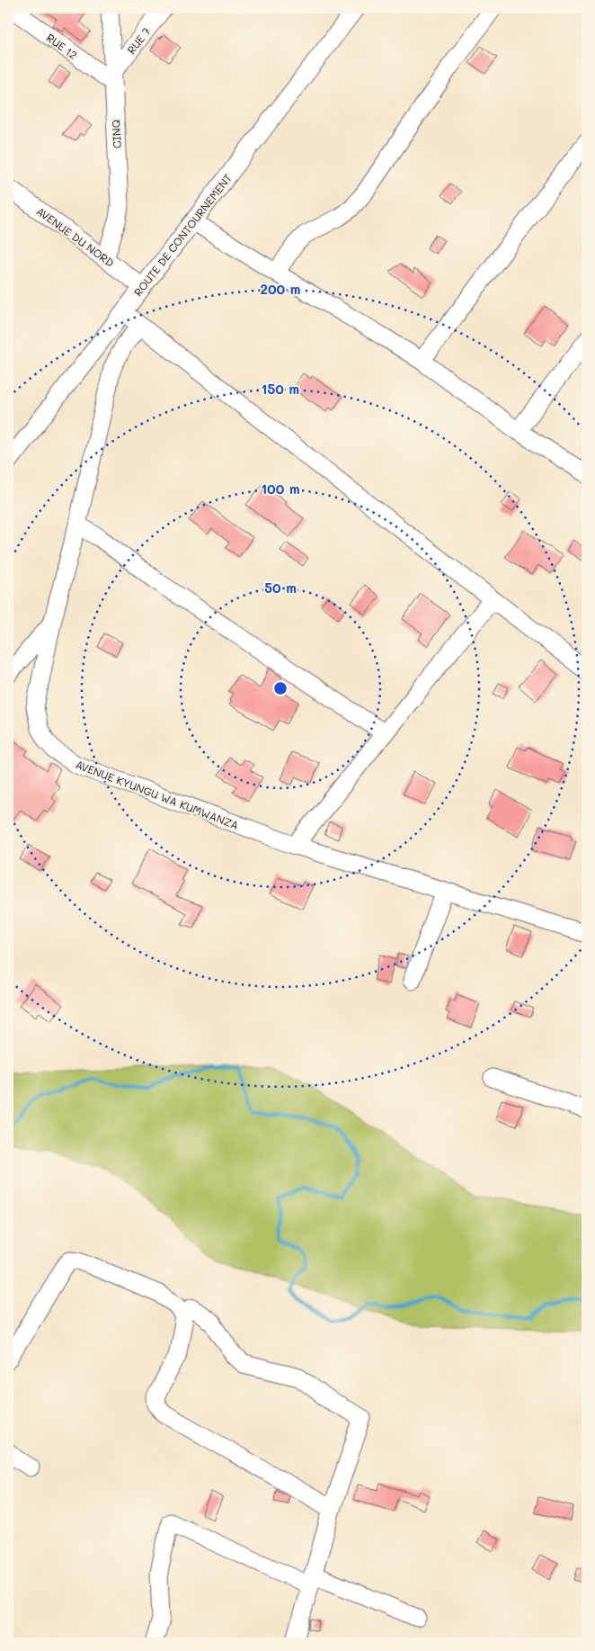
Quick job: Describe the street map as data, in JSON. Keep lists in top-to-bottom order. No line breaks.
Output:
{"streets":{"street":["RUE 7","RUE 12","CINQ","ROUTE DE CONTOURNEMENT","AVENUE DU NORD","AVENUE KYUNGU WA KUMWANZA"]},"crossings":[["RUE 7","RUE 12"],["RUE 7","CINQ"],["RUE 12","CINQ"],["CINQ","AVENUE DU NORD"],["ROUTE DE CONTOURNEMENT","AVENUE DU NORD"]],"rings":["200 m","150 m","100 m","50 m"]}
